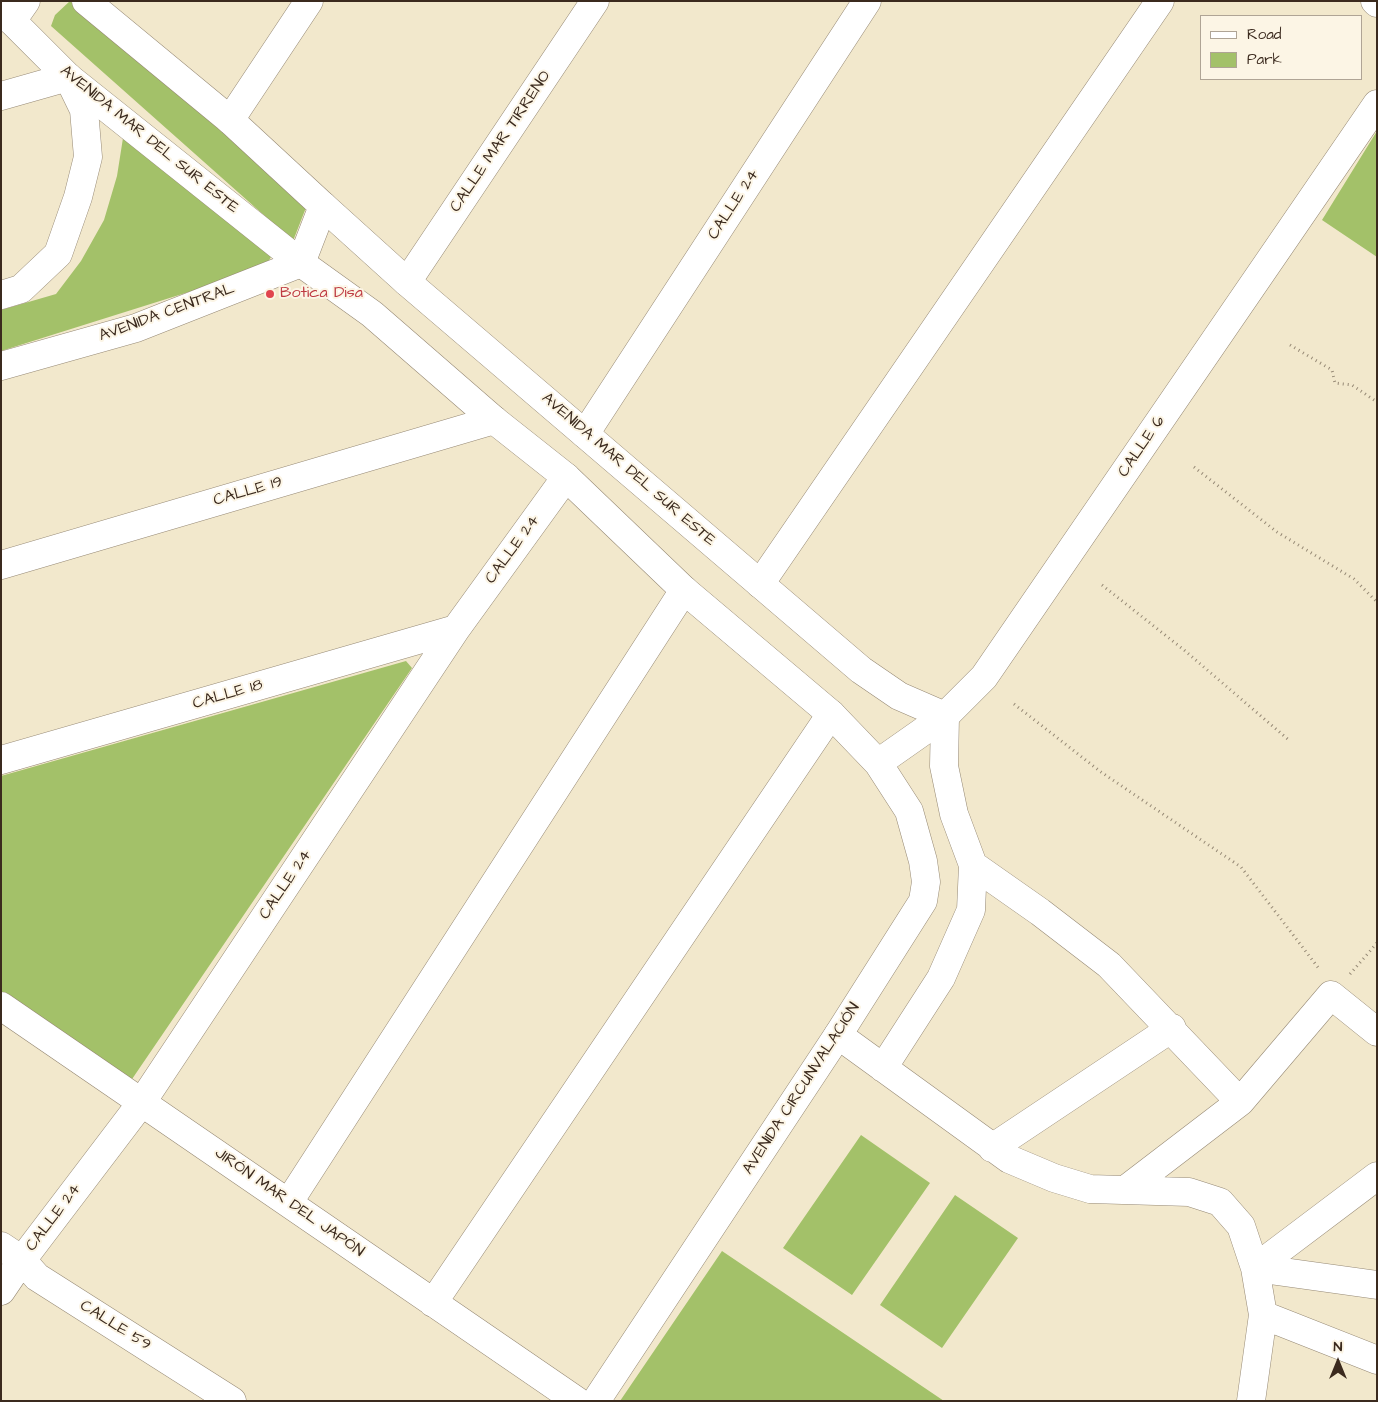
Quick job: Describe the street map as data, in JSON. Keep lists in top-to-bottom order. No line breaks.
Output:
{"streets":{"street":["AVENIDA MAR DEL SUR ESTE","CALLE MAR TIRRENO","CALLE 24","AVENIDA CENTRAL","CALLE 6","CALLE 19","CALLE 18","AVENIDA CIRCUNVALACIÓN","JIRÓN MAR DEL JAPÓN","CALLE 59"]},"crossings":[["AVENIDA MAR DEL SUR ESTE","CALLE MAR TIRRENO"],["AVENIDA MAR DEL SUR ESTE","CALLE 24"],["AVENIDA MAR DEL SUR ESTE","AVENIDA CENTRAL"],["AVENIDA MAR DEL SUR ESTE","CALLE 6"],["AVENIDA MAR DEL SUR ESTE","CALLE 19"],["AVENIDA MAR DEL SUR ESTE","AVENIDA CIRCUNVALACIÓN"],["CALLE 24","CALLE 18"],["CALLE 24","JIRÓN MAR DEL JAPÓN"],["CALLE 24","CALLE 59"],["CALLE 6","AVENIDA CIRCUNVALACIÓN"]],"places":["Botica Disa"],"legend":["Road","Park"],"north":"top"}
